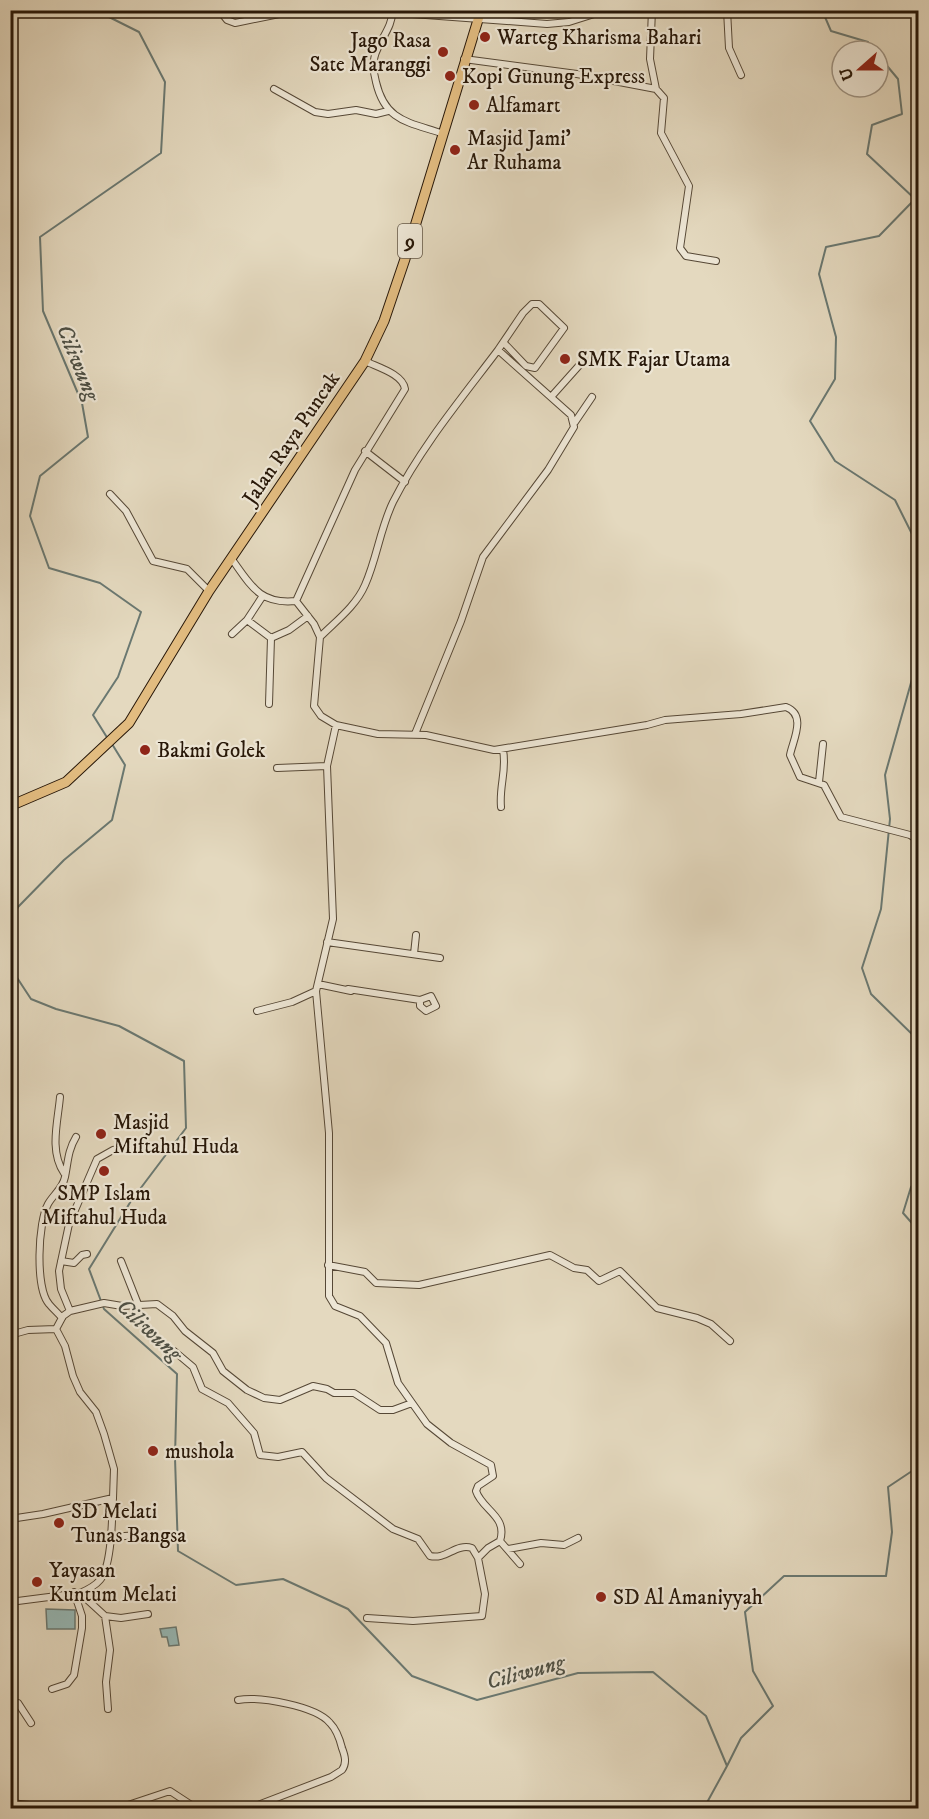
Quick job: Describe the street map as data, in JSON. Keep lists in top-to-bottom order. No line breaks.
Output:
{"streets":{"highway":["9","Jalan Raya Puncak"]},"water":["Ciliwung"],"places":["Warteg Kharisma Bahari","Jago Rasa Sate Maranggi","Kopi Gunung Express","Alfamart","Masjid Jami' Ar Ruhama","SMK Fajar Utama","Bakmi Golek","Masjid Miftahul Huda","SMP Islam Miftahul Huda","mushola","SD Melati Tunas Bangsa","Yayasan Kuntum Melati","SD Al Amaniyyah"],"north":"left"}
